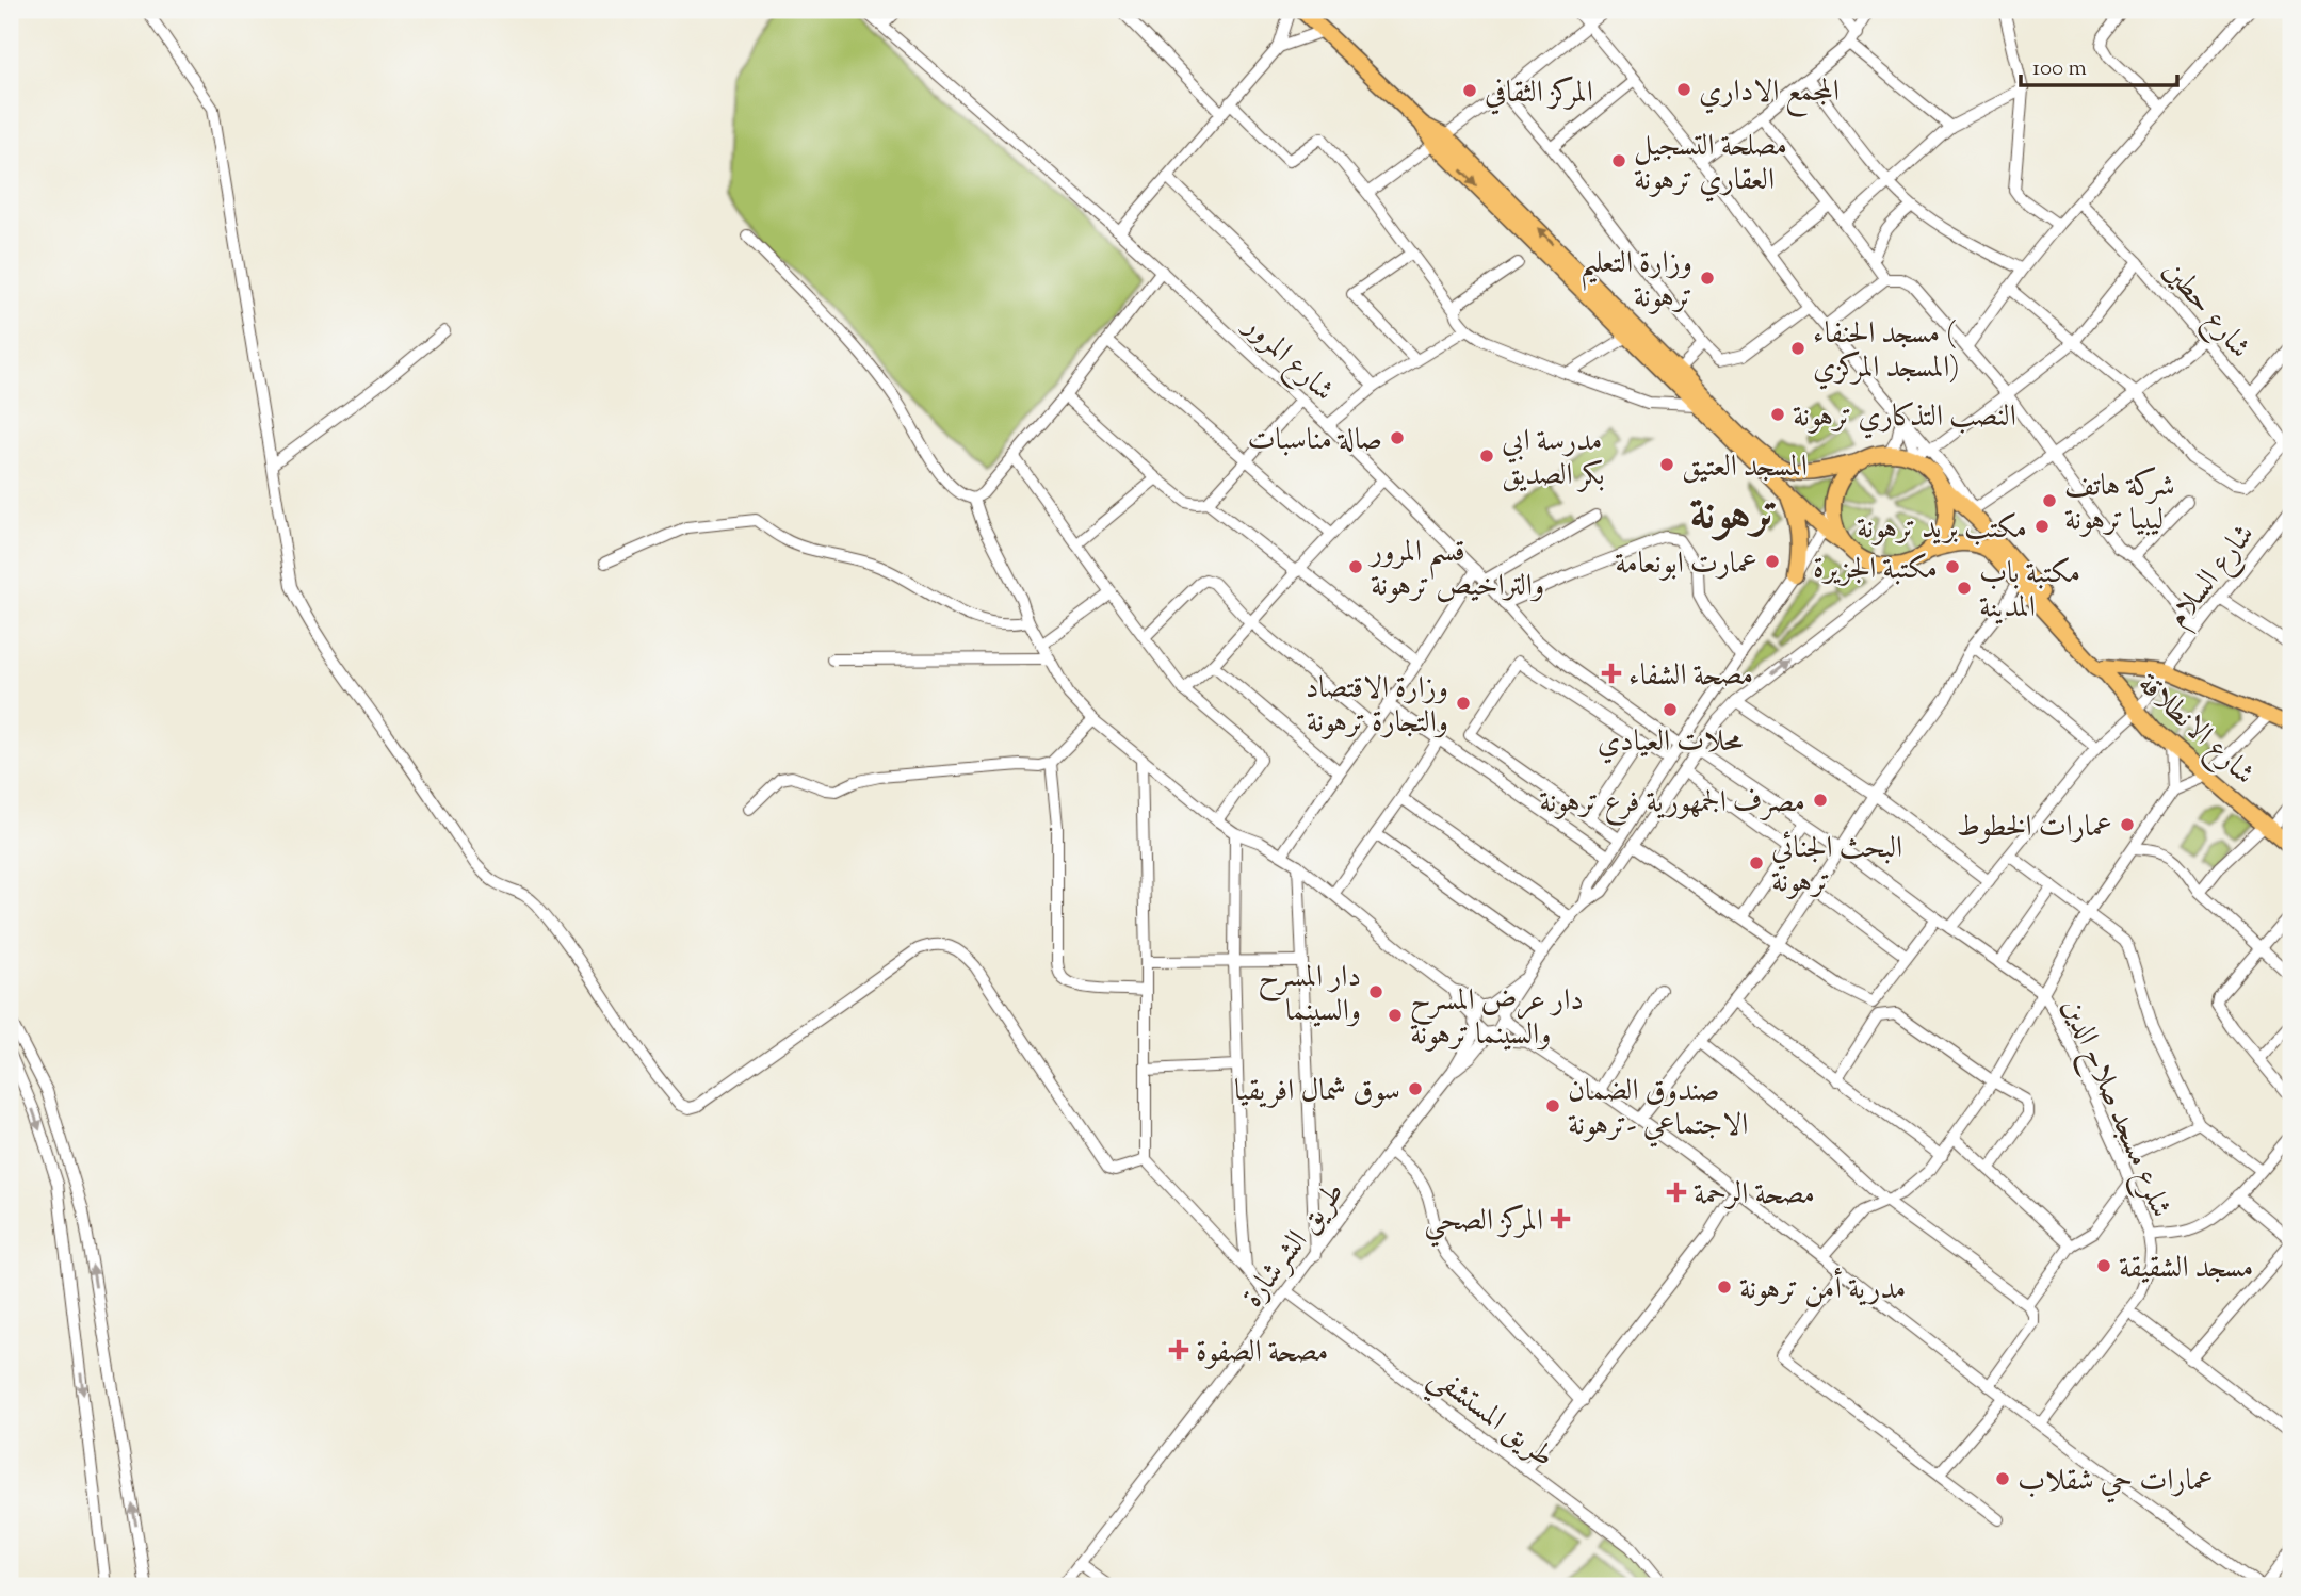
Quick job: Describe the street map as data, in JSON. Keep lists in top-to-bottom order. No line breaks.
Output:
{"streets":{"highway":["شارع الانطلاقة"],"street":["شارع حطين","شارع المرور","شارع السلام","شلرع مسجد صلاح الدين","طريق الشرشارة","طريق المستشفي"]},"crossings":[["شارع المرور","شلرع مسجد صلاح الدين"],["شارع السلام","شارع الانطلاقة"],["شارع السلام","شلرع مسجد صلاح الدين"],["طريق الشرشارة","طريق المستشفي"]],"districts":["ترهونة"],"places":{"other":["المجمع الاداري","المركز الثقافي","مصلحة التسجيل العقاري ترهونة","وزارة التعليم ترهونة","مسجد الحنفاء ( المسجد المركزي)","النصب التذكاري ترهونة","صالة مناسبات","مدرسة ابي بكر الصديق","المسجد العتيق","شركة هاتف ليبيا ترهونة","مكتب بريد ترهونة","عمارت ابونعامة","قسم المرور والتراخيص ترهونة","مكتبة الجزيرة","مكتبة باب المدينة","وزارة الاقتصاد والتجارة ترهونة","محلات العيادي","مصرف الجمهورية فرع ترهونة","عمارات الخطوط","البحث الجنائي ترهونة","دار المسرح والسينما","دار عرض المسرح والسينما ترهونة","سوق شمال افريقيا","صندوق الضمان الاجتماعي -ترهونة","مسجد الشقيقة","مدرية أمن ترهونة","عمارات حي شقلاب"],"health":["مصحة الشفاء","مصحة الرحمة","المركز الصحي","مصحة الصفوة"]},"scale_bar":"100 m"}
